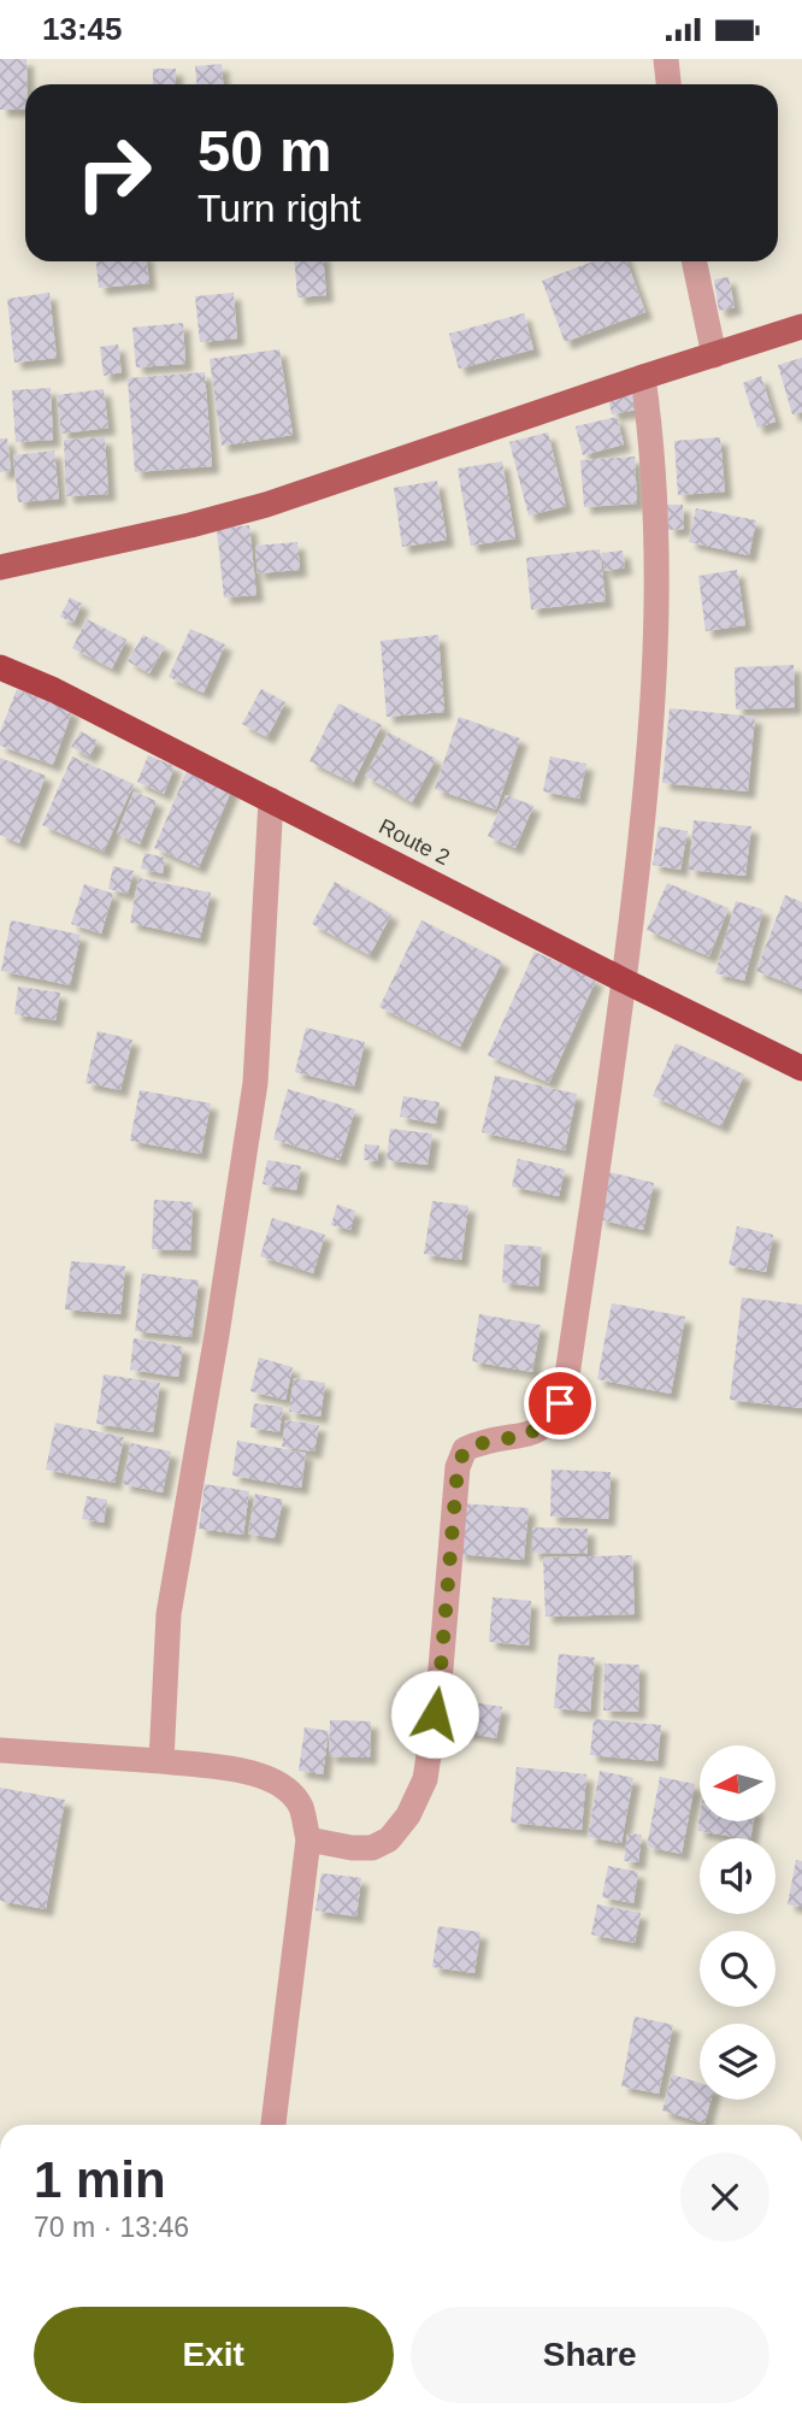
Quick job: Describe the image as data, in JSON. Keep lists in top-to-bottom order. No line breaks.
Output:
{"streets":{"highway":["Route 2"]},"north":"left","page":{"status":"13:45","turn":["50 m","Turn right"],"heading":["1 min","70 m · 13:46"],"buttons":["Exit","Share"]}}
